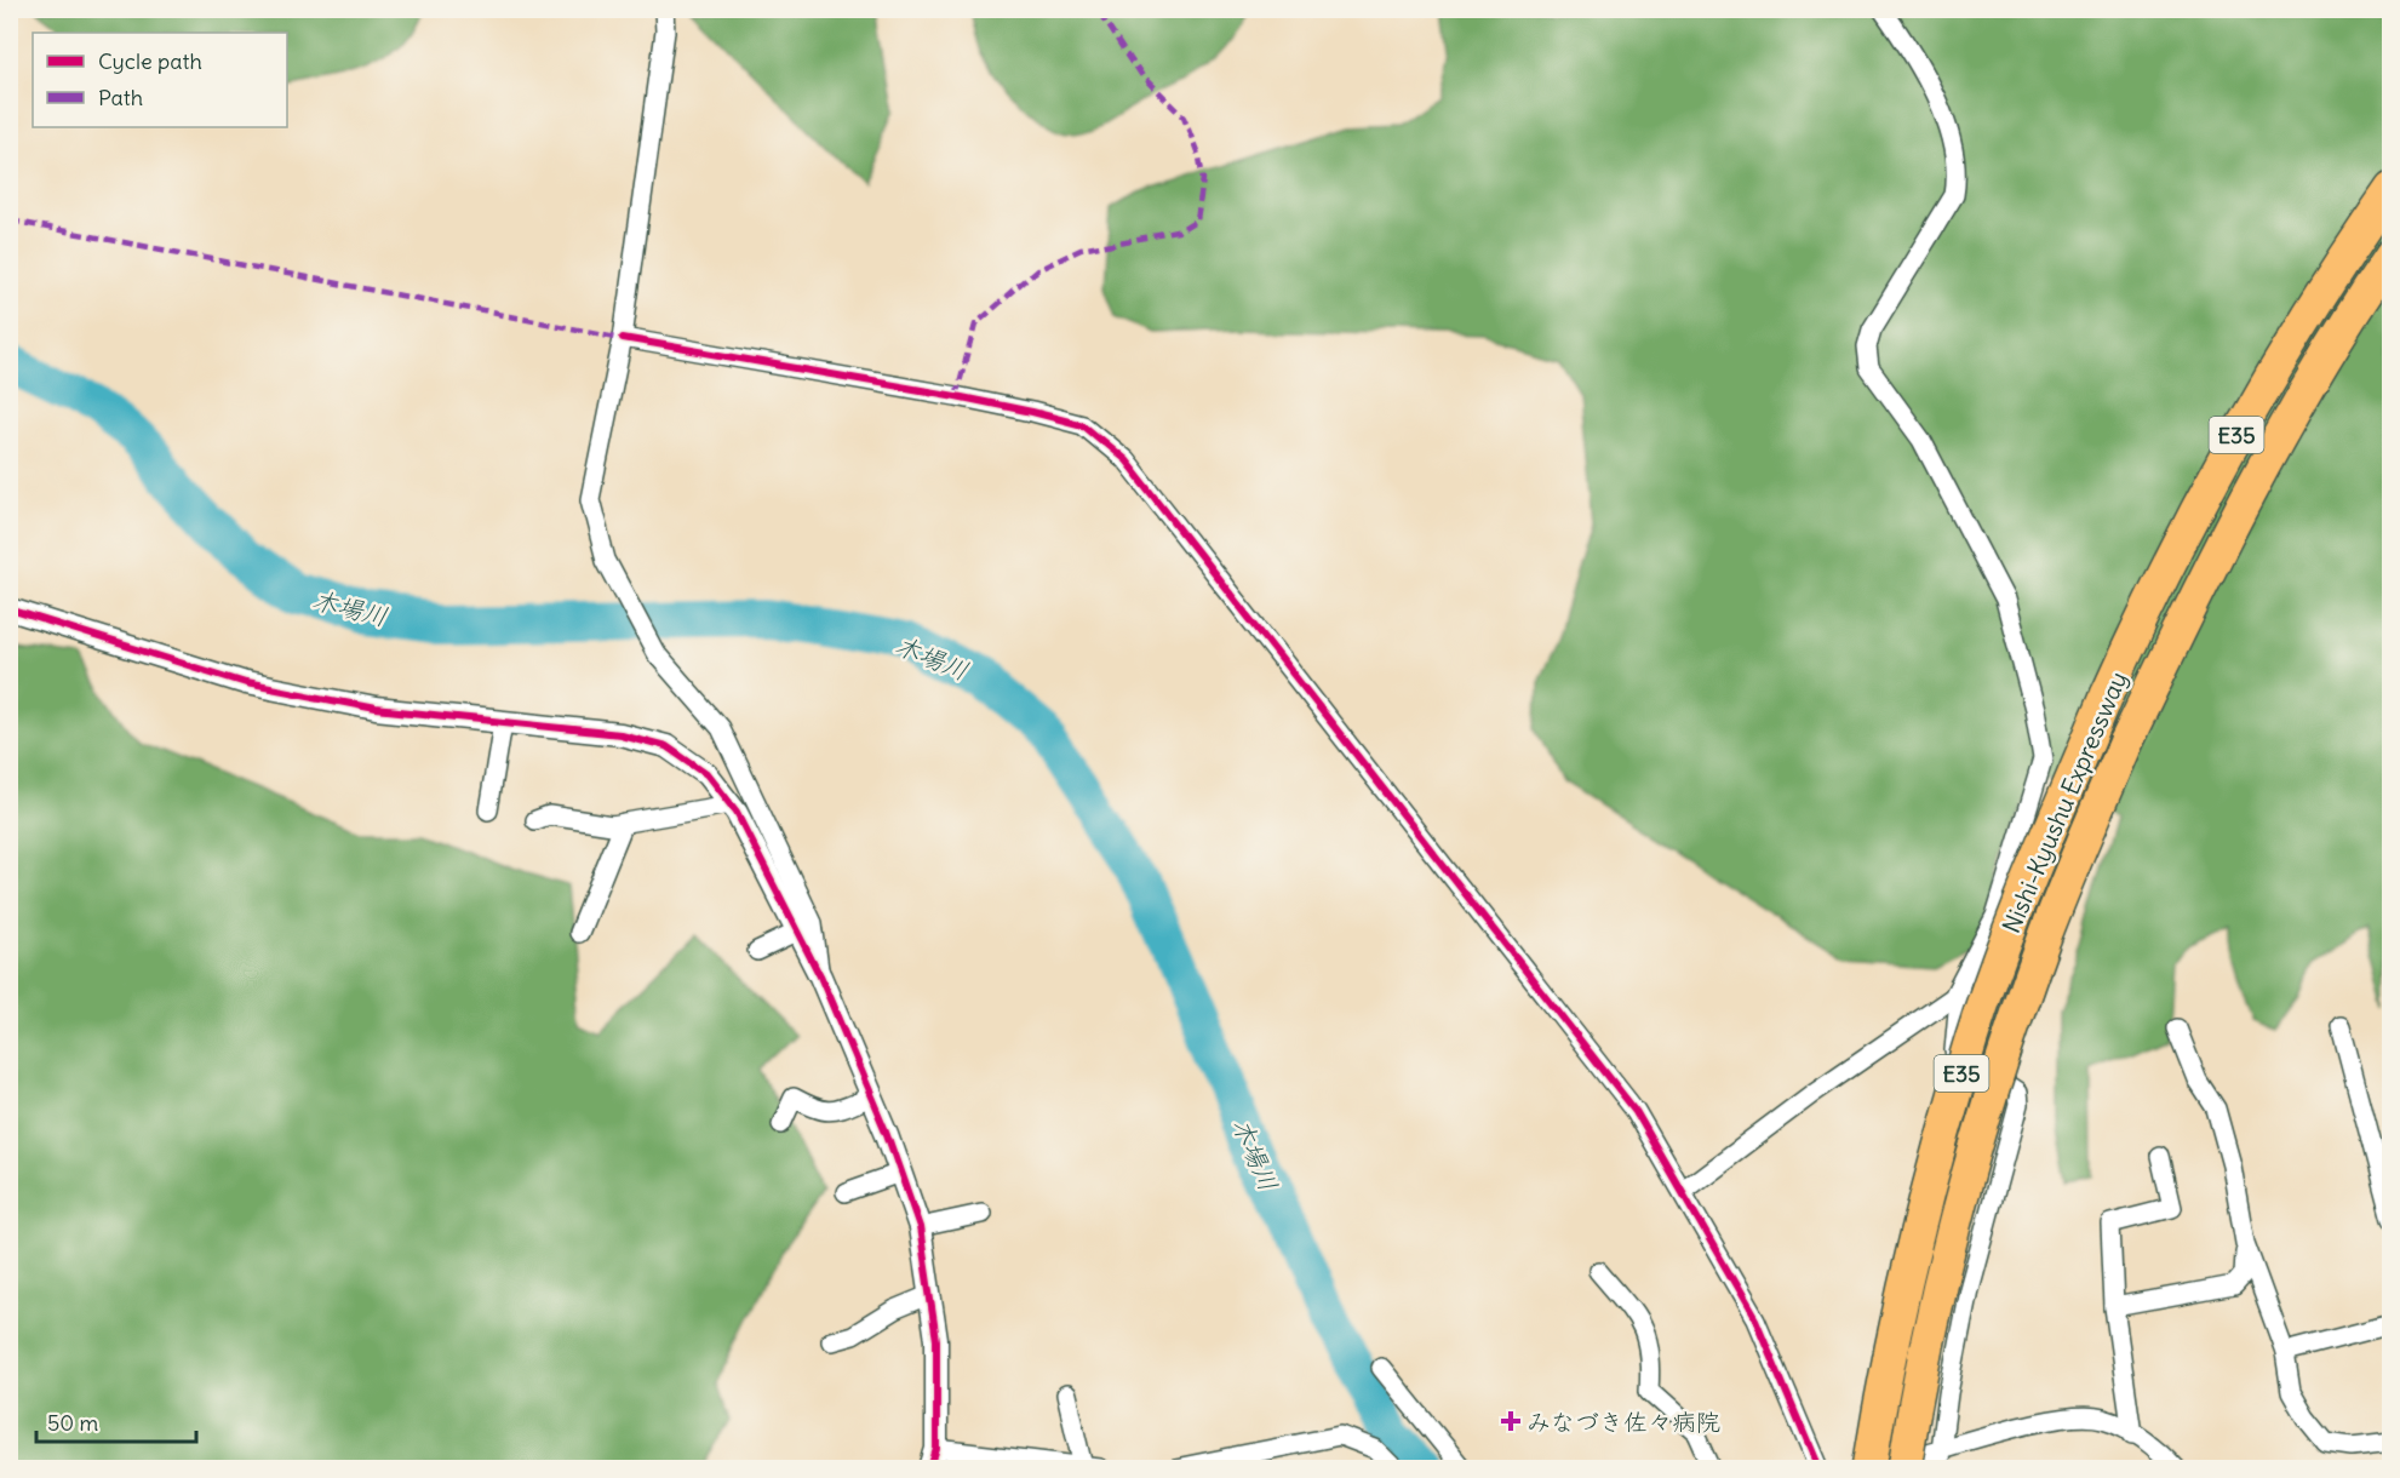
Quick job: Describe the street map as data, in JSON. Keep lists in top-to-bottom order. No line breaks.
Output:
{"streets":{"highway":["E35","Nishi-Kyushu Expressway"]},"water":["木場川"],"places":{"health":["みなづき佐々病院"]},"legend":["Cycle path","Path"],"scale_bar":"50 m"}
